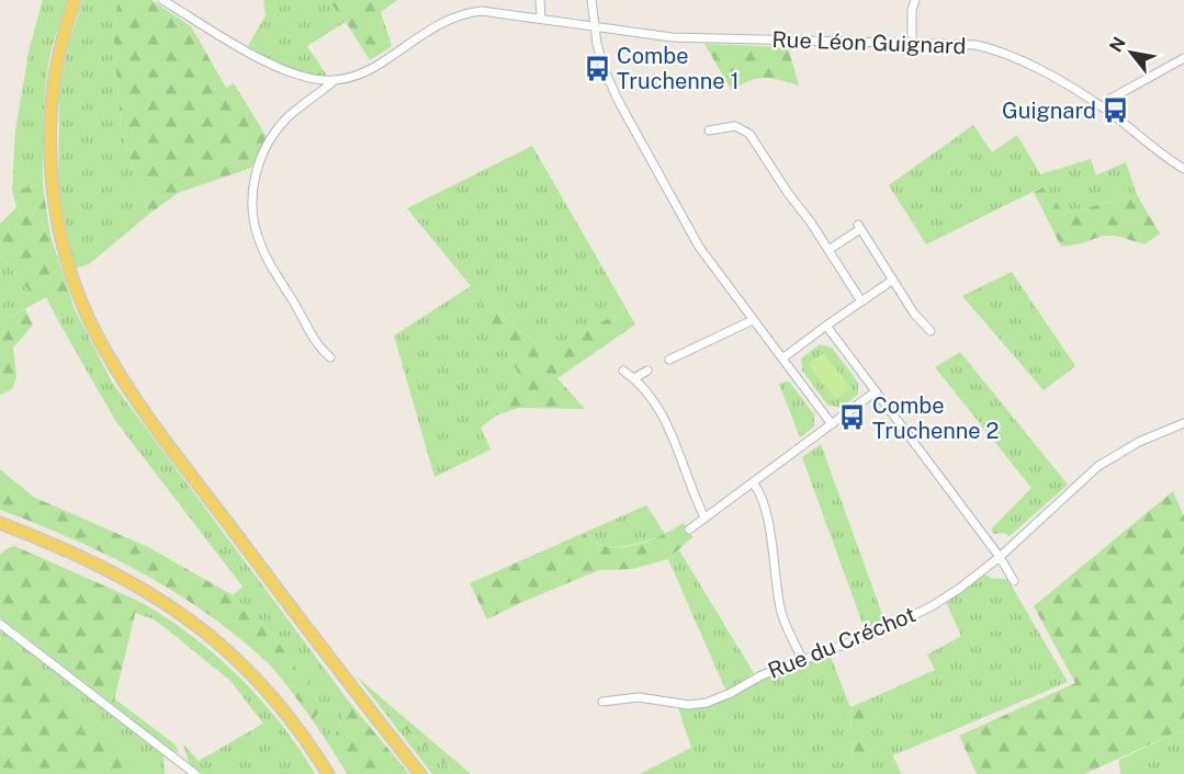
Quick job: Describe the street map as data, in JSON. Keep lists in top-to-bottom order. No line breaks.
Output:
{"streets":{"street":["Rue Léon Guignard","Rue du Créchot"]},"places":{"bus stop":["Combe Truchenne 1","Guignard","Combe Truchenne 2"]},"north":"top left"}
